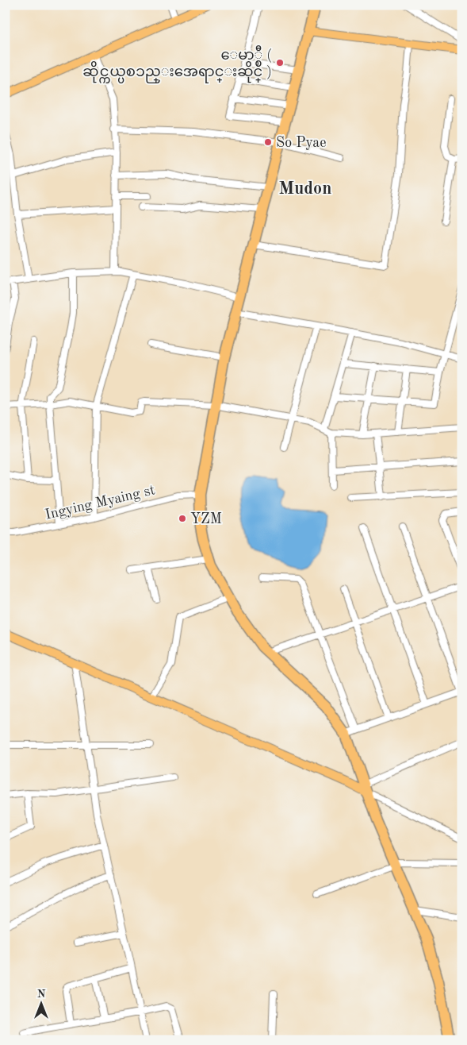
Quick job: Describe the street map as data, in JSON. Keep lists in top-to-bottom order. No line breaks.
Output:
{"streets":{"street":["Ingying Myaing st"]},"districts":["Mudon"],"places":["ေမာ္စီ ( ဆိုင္ကယ္ပစၥည္းအေရာင္းဆိုင္ )","So Pyae","YZM"],"north":"top"}
